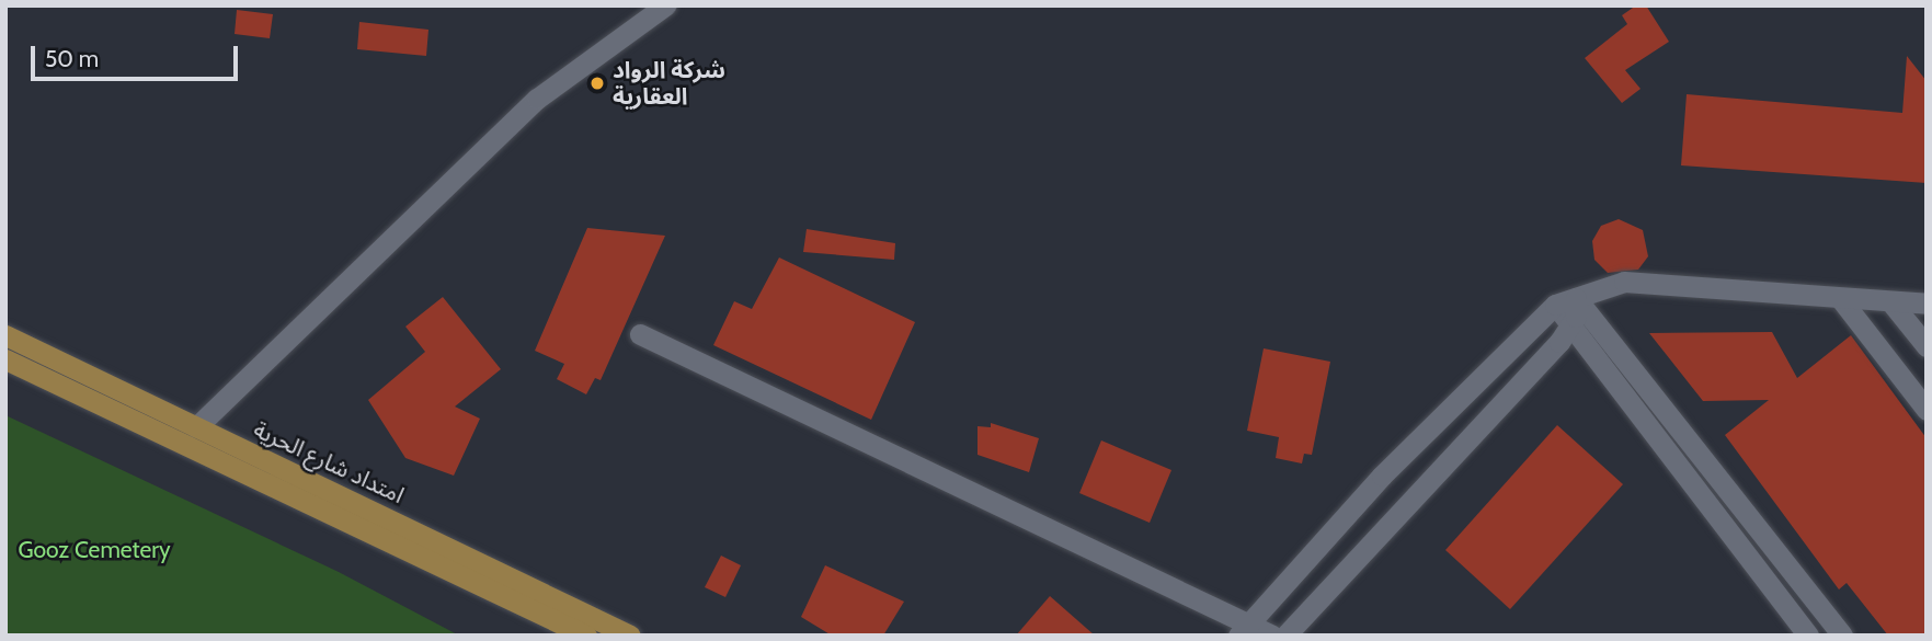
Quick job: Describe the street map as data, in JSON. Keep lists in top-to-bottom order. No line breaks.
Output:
{"streets":{"main road":["امتداد شارع الحرية"]},"parks":["Gooz Cemetery"],"places":["شركة الرواد العقارية"],"scale_bar":"50 m"}
